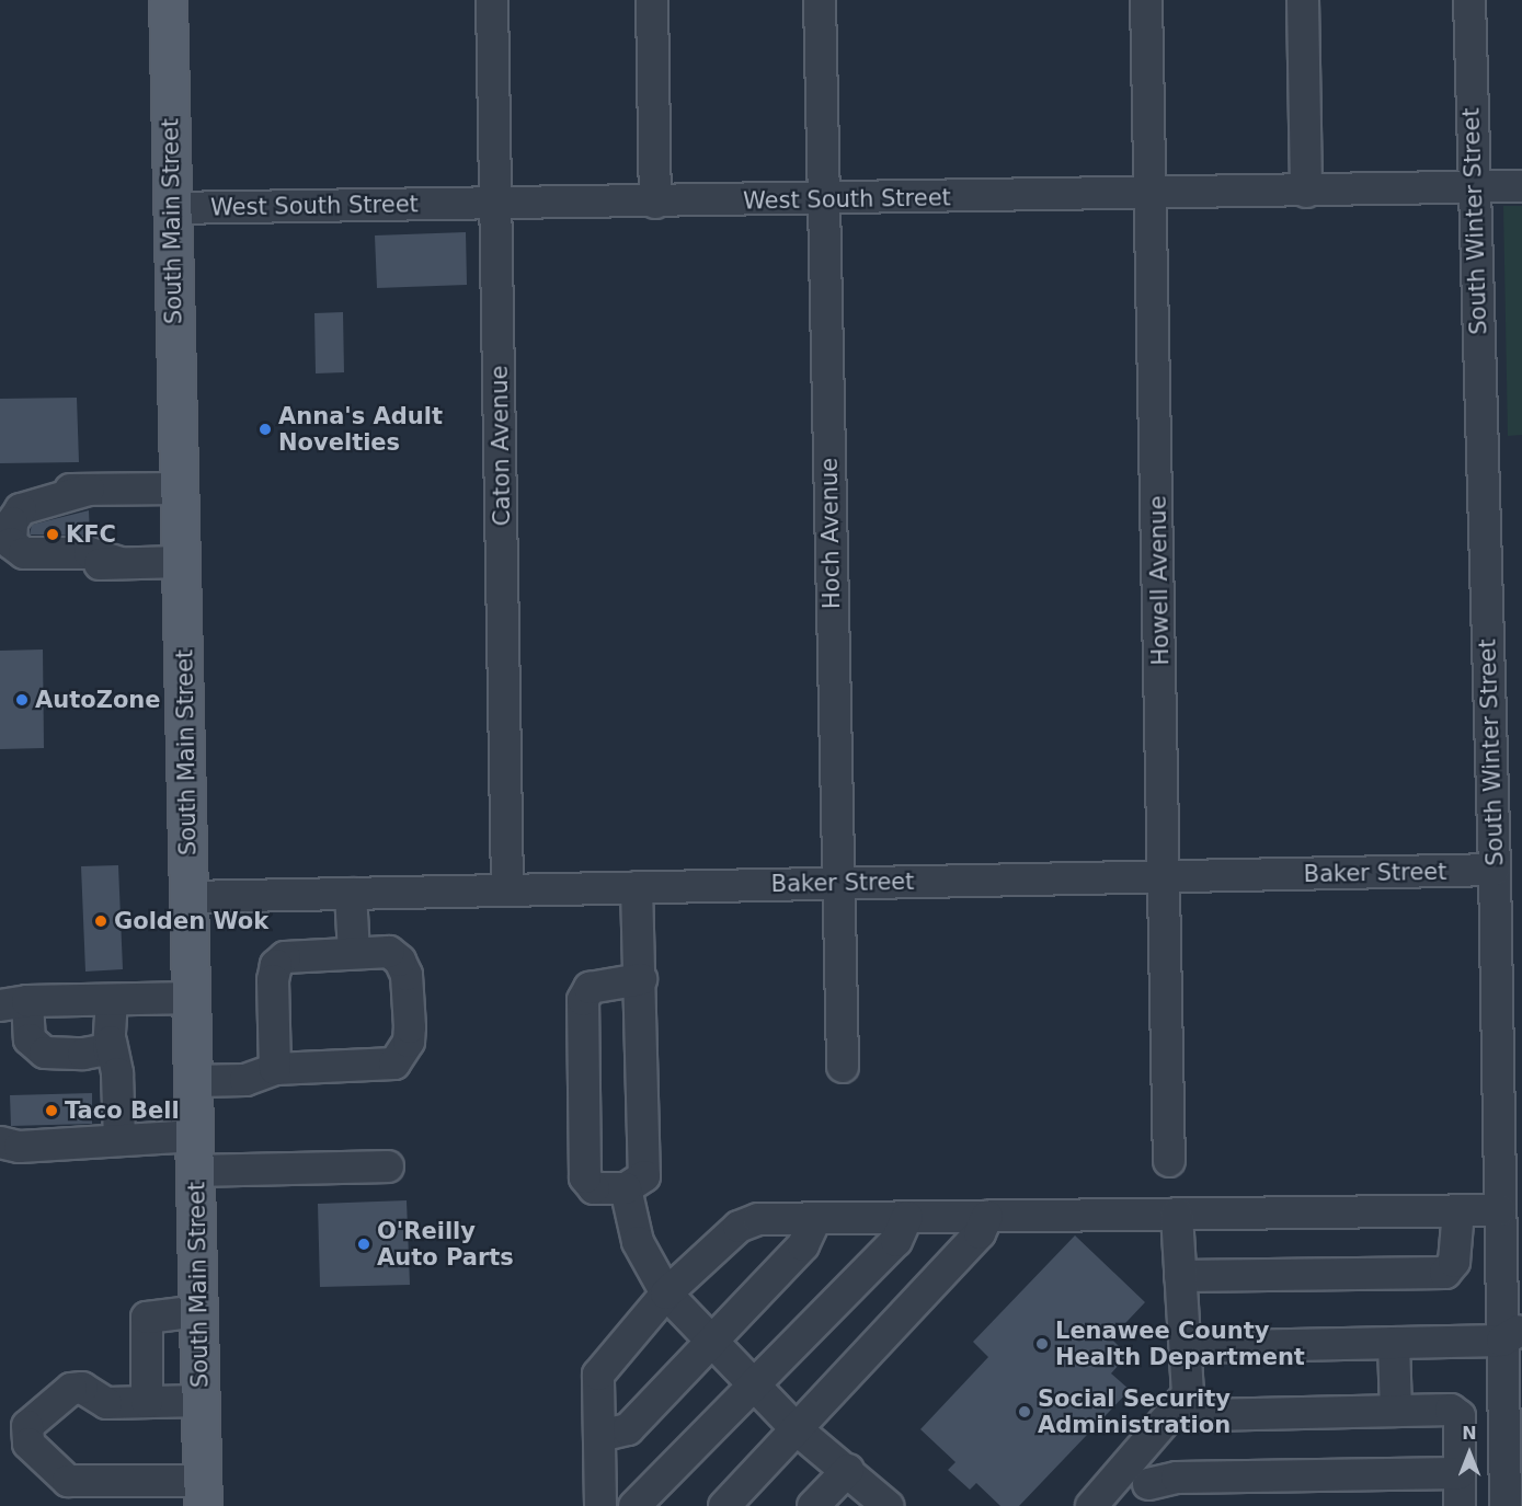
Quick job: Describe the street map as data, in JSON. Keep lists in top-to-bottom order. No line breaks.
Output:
{"streets":{"main road":["South Main Street"],"street":["West South Street","South Winter Street","Caton Avenue","Hoch Avenue","Howell Avenue","Baker Street"]},"crossings":[["West South Street","South Main Street"],["West South Street","South Winter Street"],["West South Street","Caton Avenue"],["West South Street","Hoch Avenue"],["West South Street","Howell Avenue"],["South Main Street","Baker Street"],["South Winter Street","Baker Street"],["Caton Avenue","Baker Street"],["Hoch Avenue","Baker Street"],["Howell Avenue","Baker Street"]],"places":["Anna's Adult Novelties","KFC","AutoZone","Golden Wok","Taco Bell","O'Reilly Auto Parts","Lenawee County Health Department","Social Security Administration"],"north":"top"}
